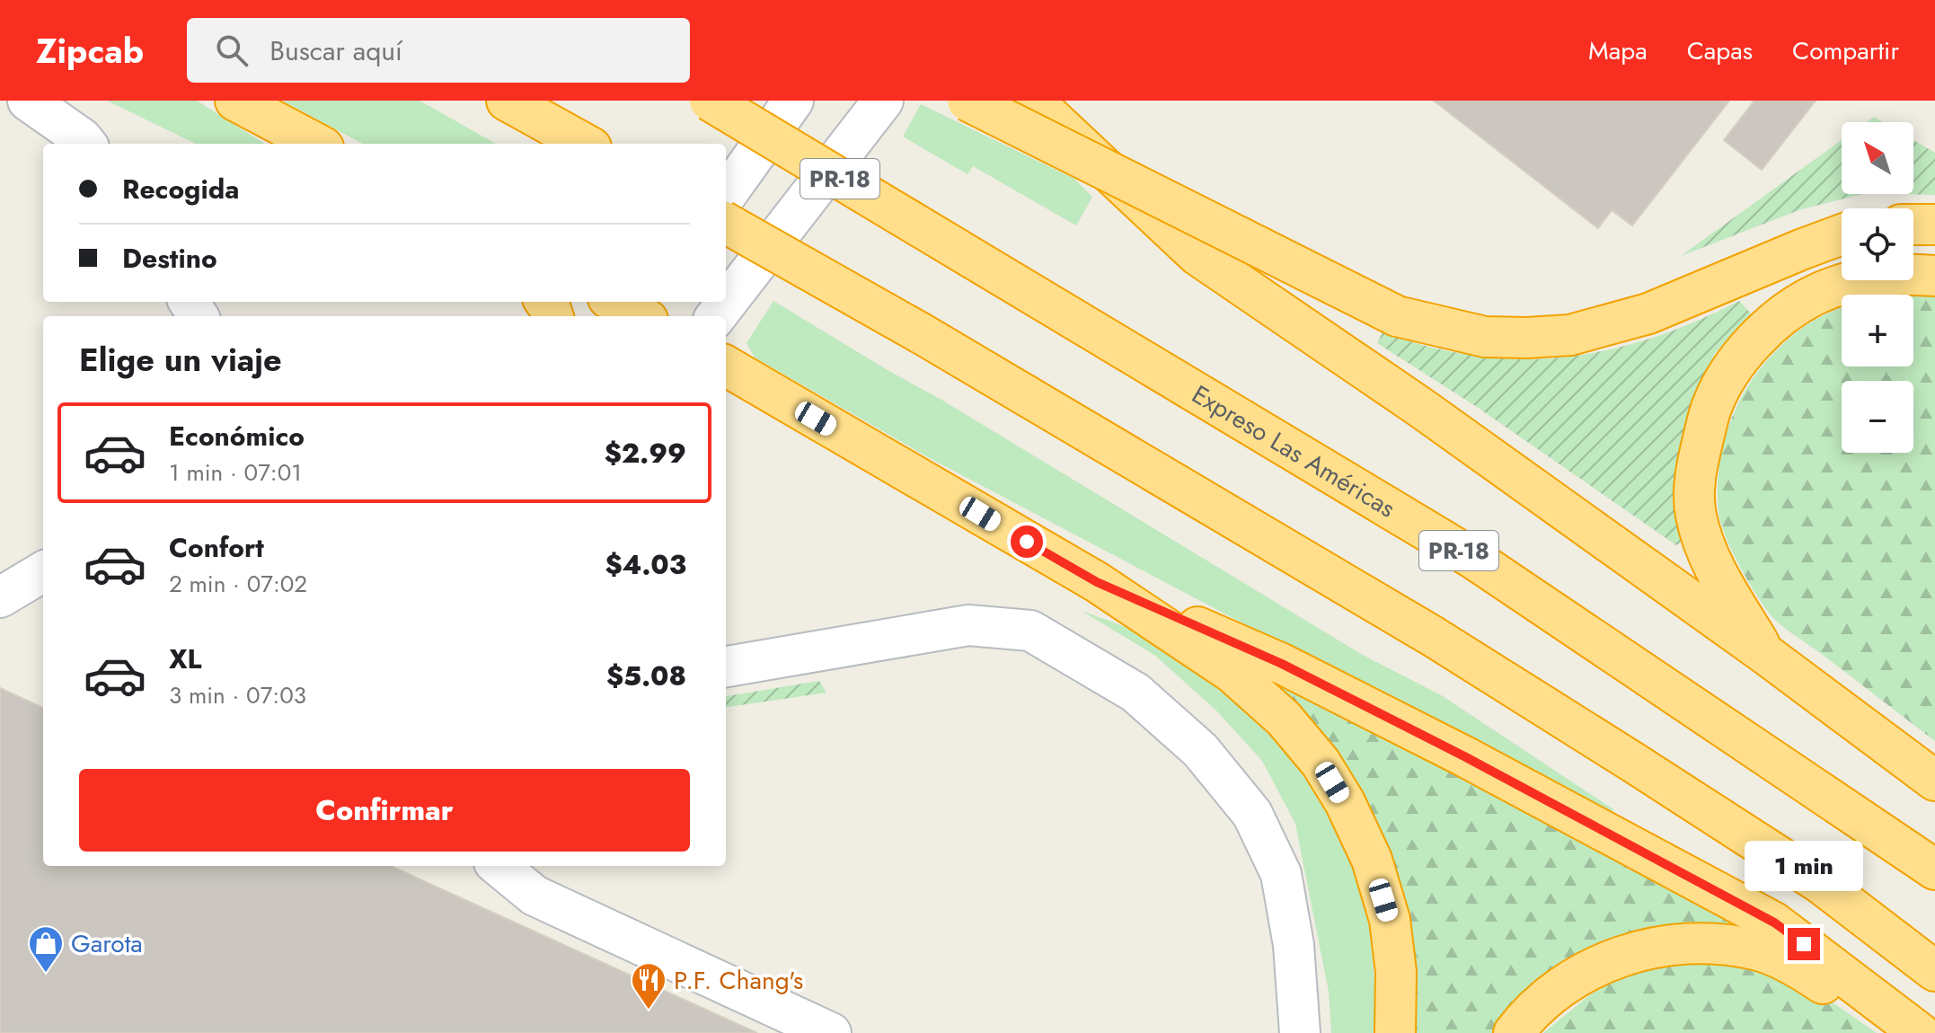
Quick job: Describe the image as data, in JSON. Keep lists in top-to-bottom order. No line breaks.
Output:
{"streets":{"highway":["PR-18","Expreso Las Américas"]},"places":{"shop":["Garota"],"restaurant":["P.F. Chang's"]},"north":"top left","page":{"header":"Zipcab","search":"Buscar aquí","nav":["Mapa","Capas","Compartir"],"map_buttons":["+","−"],"banner":["Recogida","Destino"],"heading":"Elige un viaje","list":[{"name":"Económico","note":"1 min · 07:01","value":"$2.99"},{"name":"Confort","note":"2 min · 07:02","value":"$4.03"},{"name":"XL","note":"3 min · 07:03","value":"$5.08"}],"buttons":"Confirmar","bubble":"1 min"}}
